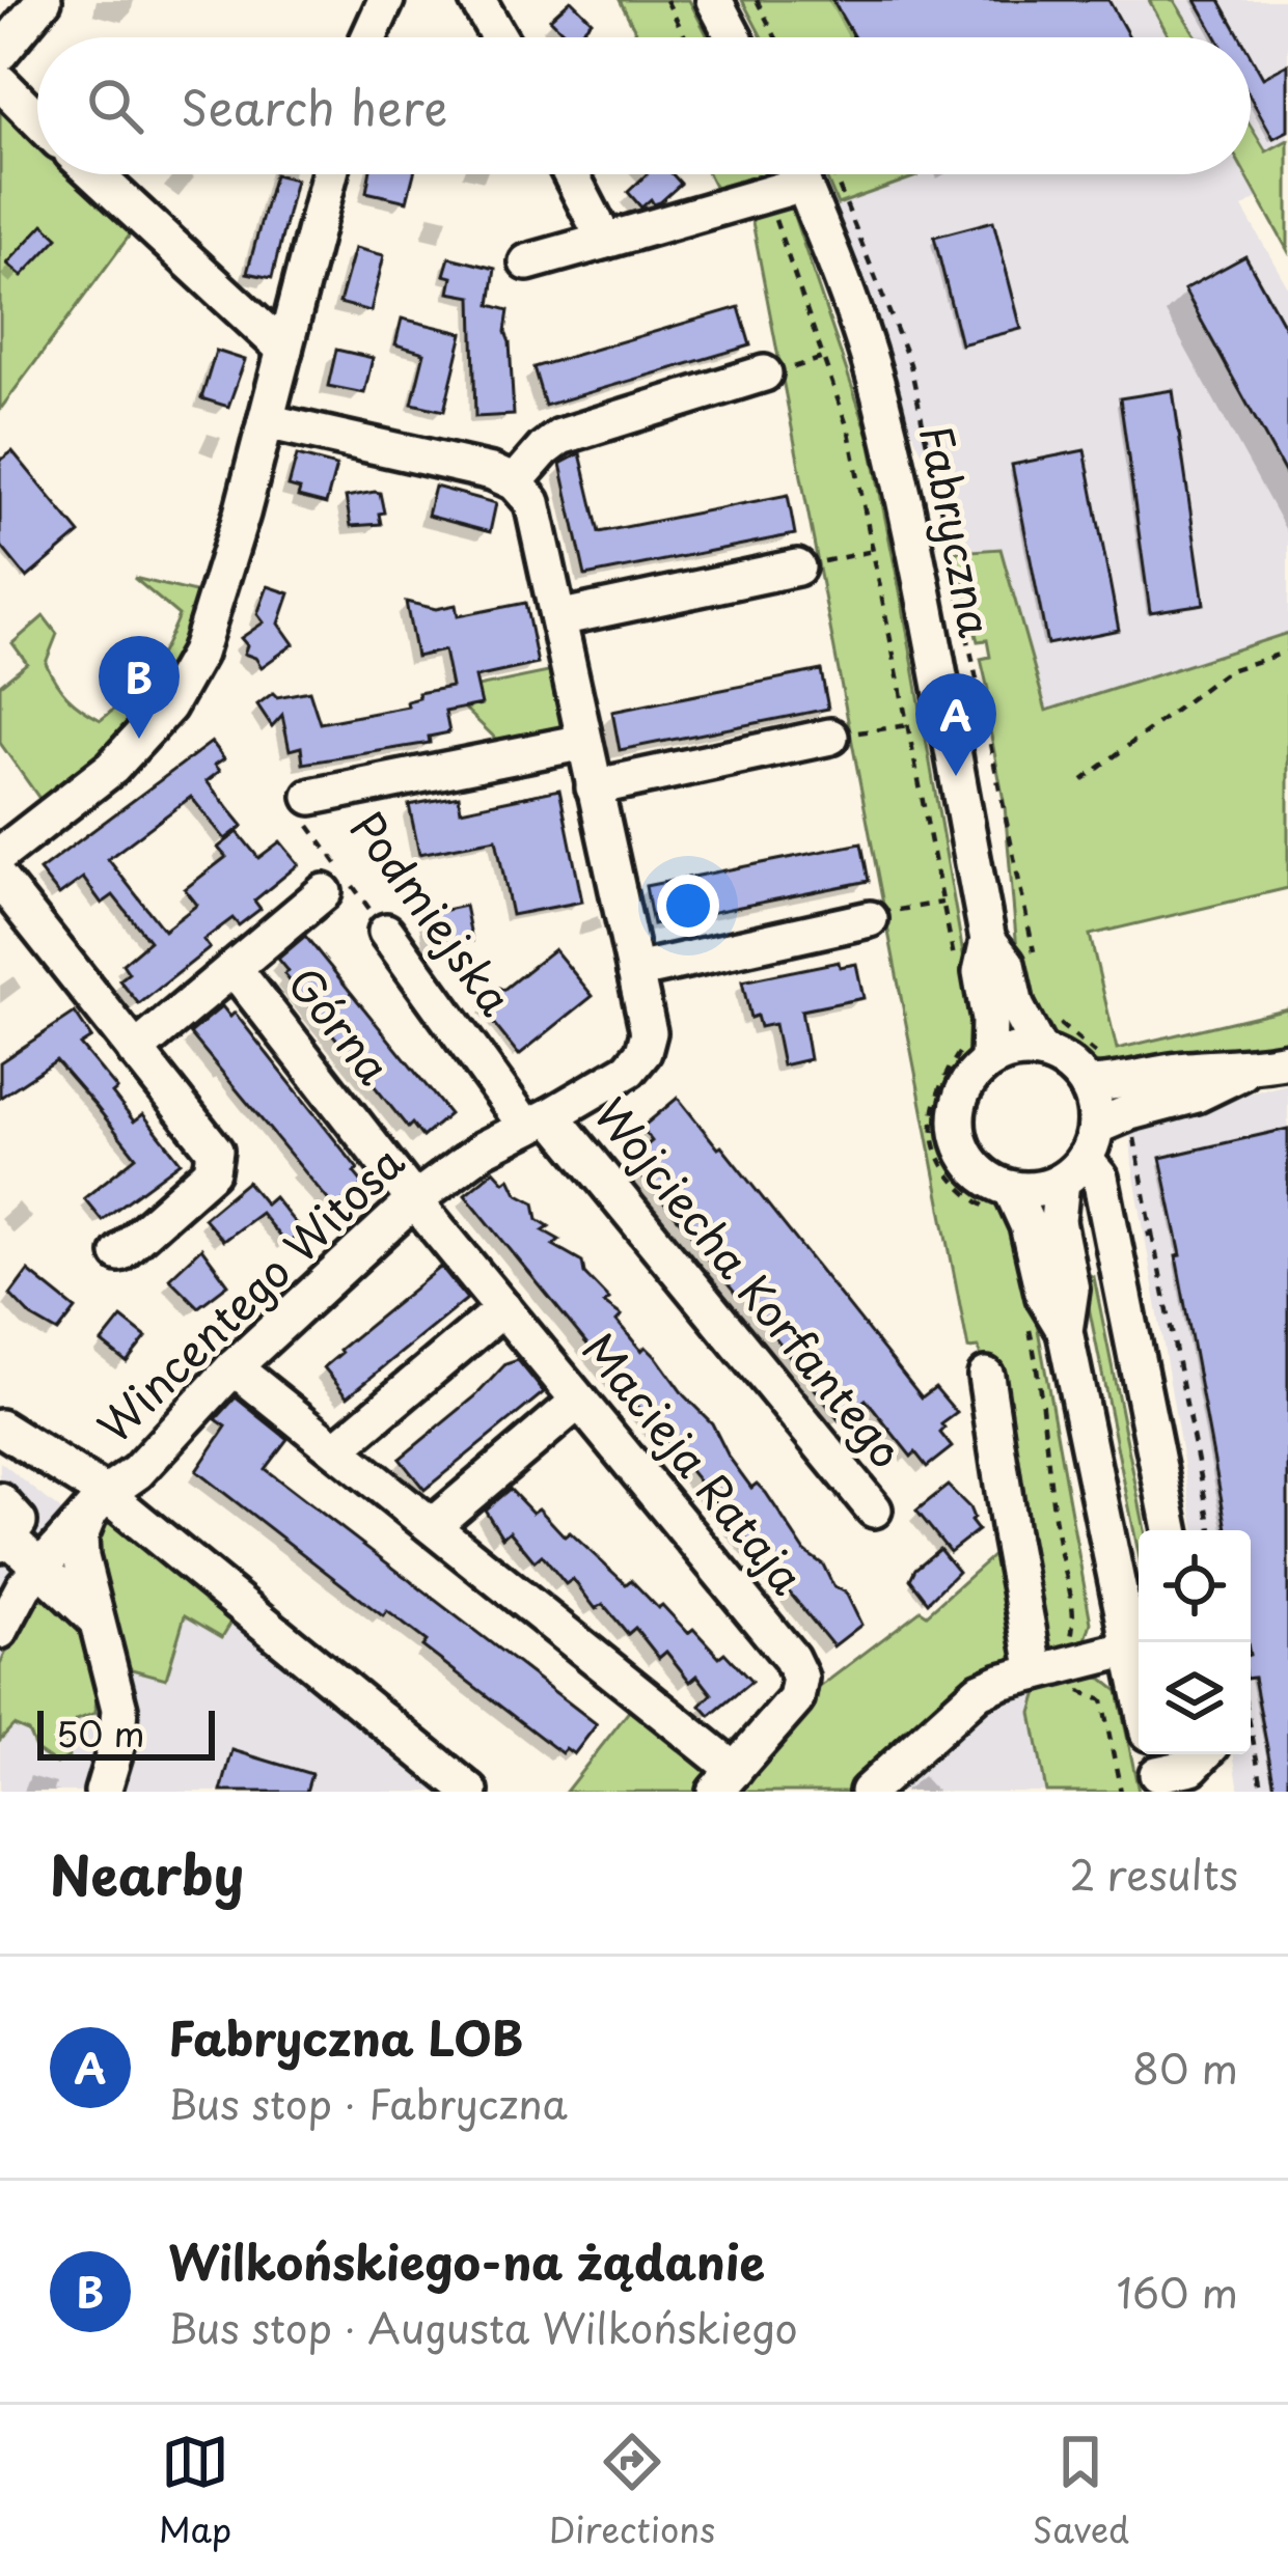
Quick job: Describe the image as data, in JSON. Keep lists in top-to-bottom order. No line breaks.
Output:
{"streets":{"street":["Fabryczna","Podmiejska","Górna","Wojciecha Korfantego","Wincentego Witosa","Macieja Rataja"]},"crossings":[["Podmiejska","Wojciecha Korfantego"],["Podmiejska","Wincentego Witosa"],["Górna","Wincentego Witosa"],["Górna","Macieja Rataja"],["Wojciecha Korfantego","Wincentego Witosa"],["Wincentego Witosa","Macieja Rataja"]],"scale_bar":"50 m","page":{"search":"Search here","pins":["B","A"],"scale":"50 m","heading":["Nearby","2 results"],"list":[{"mark":"A","name":"Fabryczna LOB","note":"Bus stop · Fabryczna","value":"80 m"},{"mark":"B","name":"Wilkońskiego-na żądanie","note":"Bus stop · Augusta Wilkońskiego","value":"160 m"}],"nav":["Map","Directions","Saved"]}}
